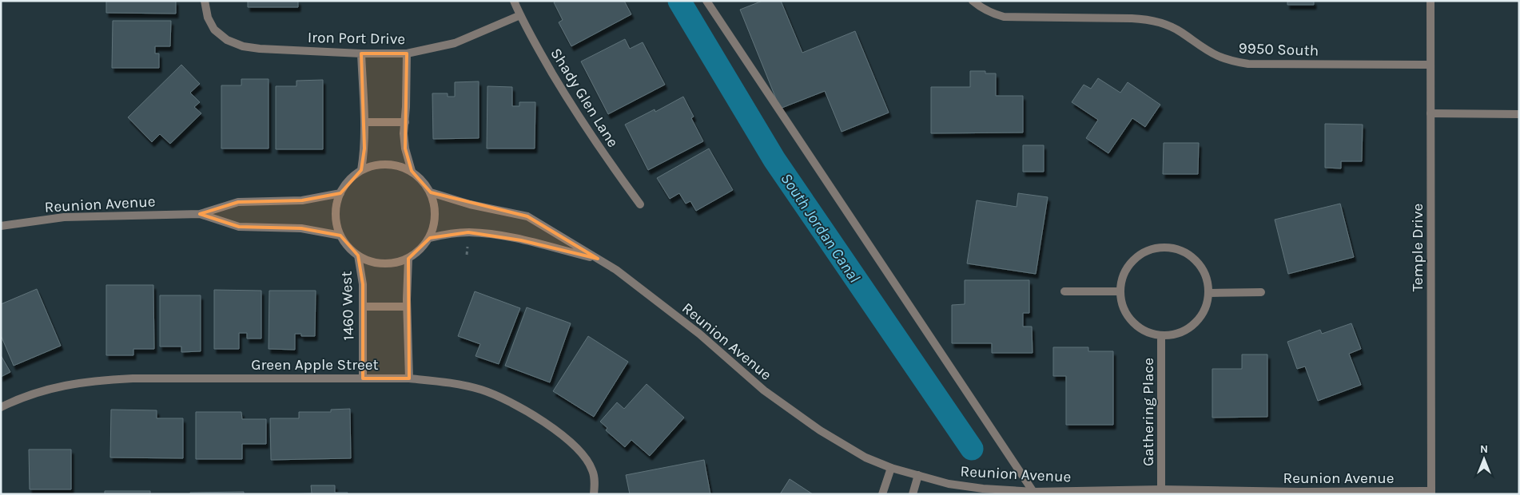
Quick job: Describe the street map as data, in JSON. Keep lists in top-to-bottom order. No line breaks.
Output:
{"streets":{"street":["Iron Port Drive","9950 South","Shady Glen Lane","Reunion Avenue","Temple Drive","1460 West","Green Apple Street","Gathering Place"]},"crossings":[["Iron Port Drive","Shady Glen Lane"],["9950 South","Temple Drive"],["Reunion Avenue","Temple Drive"],["Reunion Avenue","1460 West"],["Reunion Avenue","Gathering Place"],["1460 West","Green Apple Street"]],"water":["South Jordan Canal"],"north":"top"}
